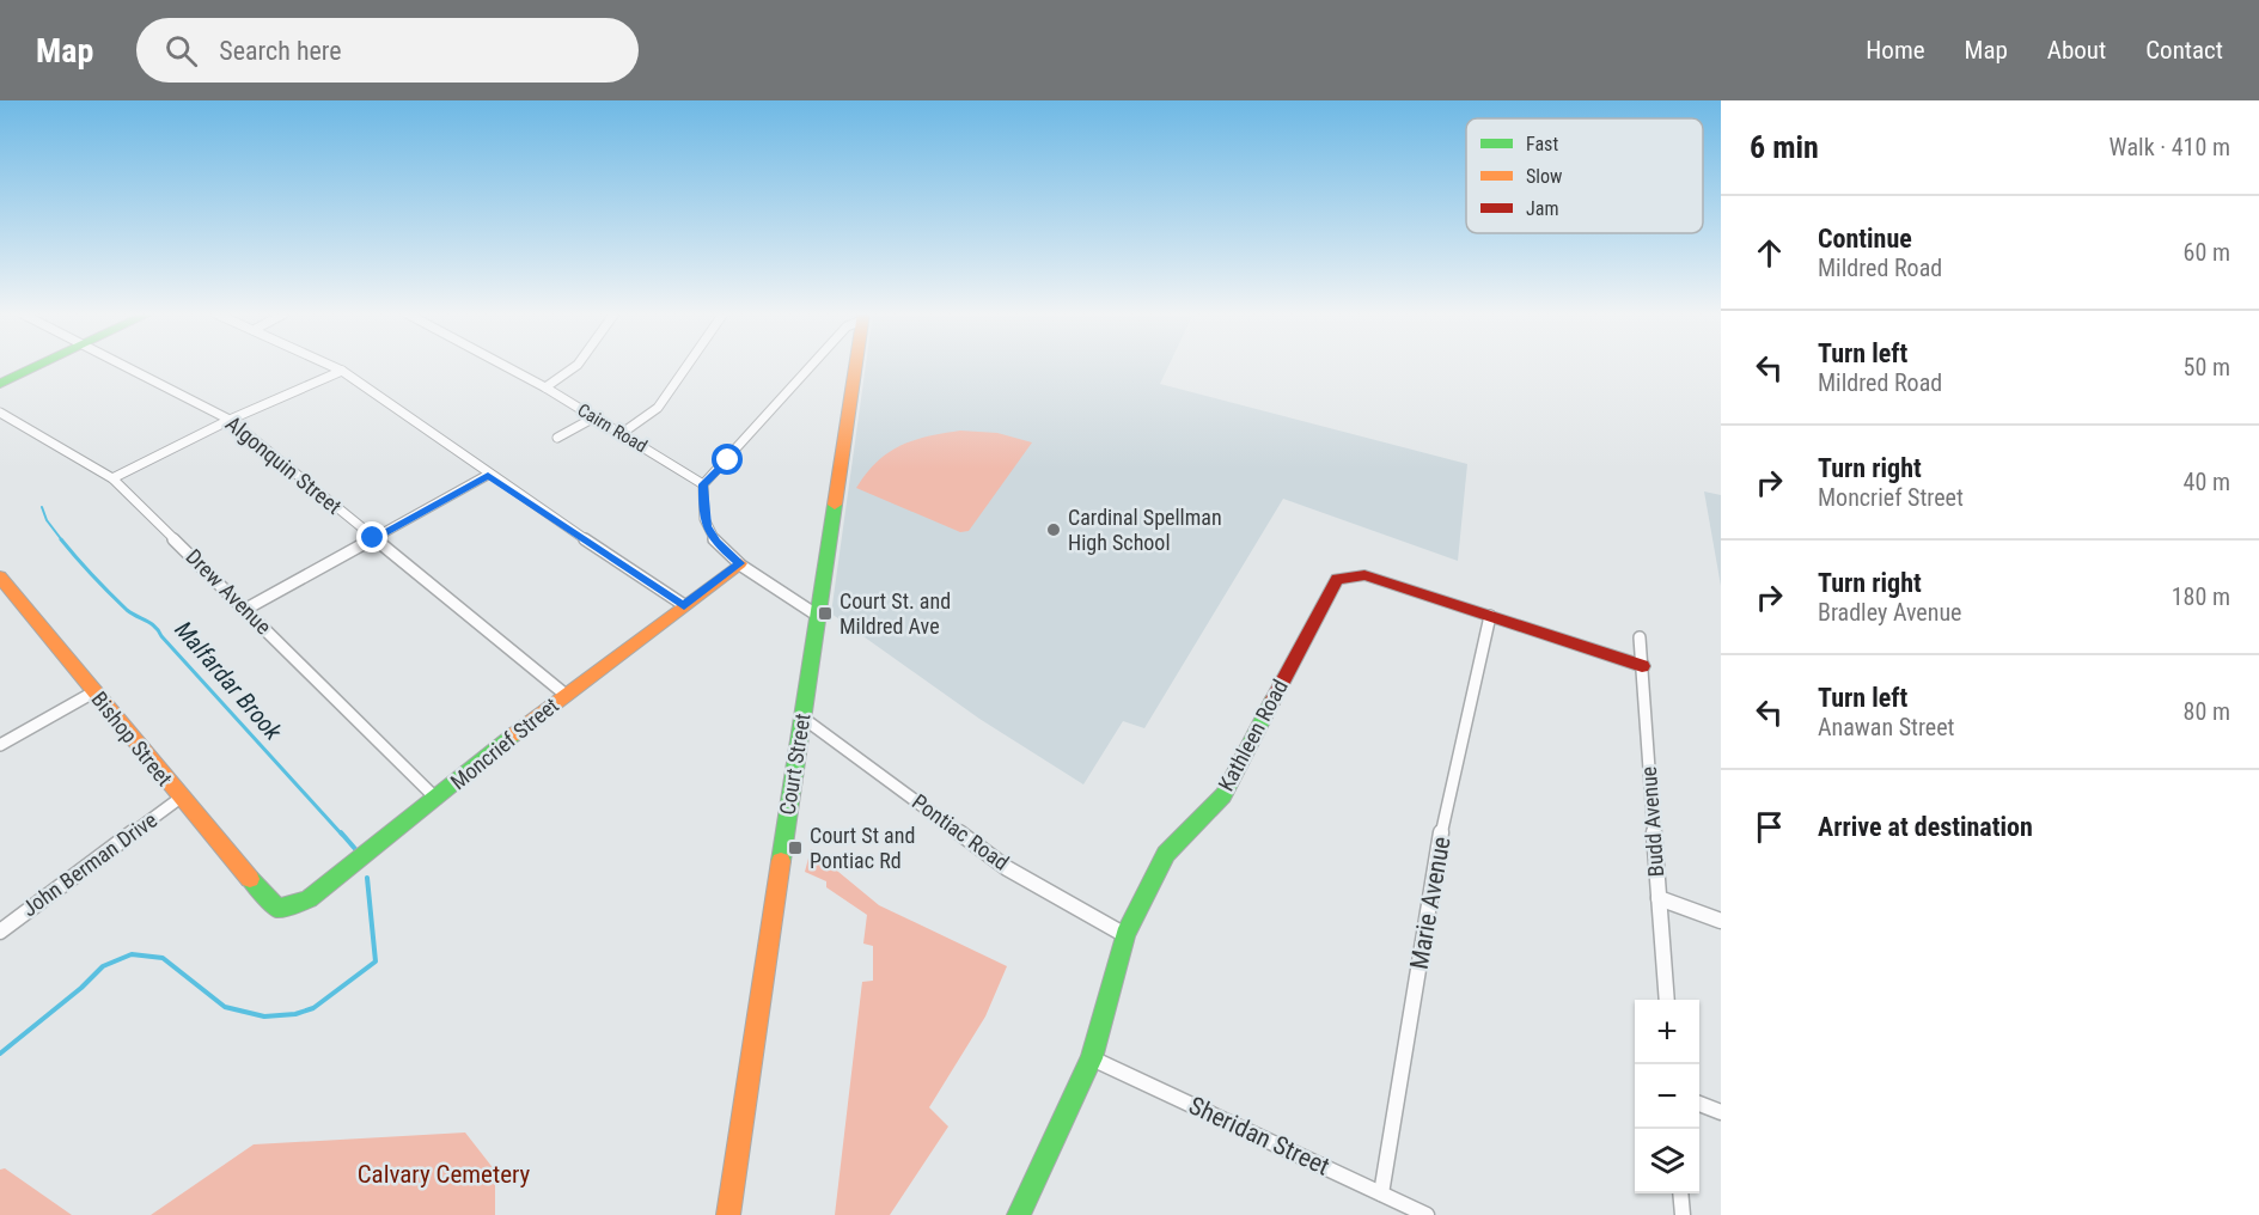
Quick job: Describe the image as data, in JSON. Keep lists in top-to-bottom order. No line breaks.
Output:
{"streets":{"street":["Cairn Road","Algonquin Street","Drew Avenue","Kathleen Road","Bishop Street","Moncrief Street","Court Street","Budd Avenue","Pontiac Road","John Berman Drive","Marie Avenue","Sheridan Street"]},"crossings":[["Algonquin Street","Moncrief Street"],["Drew Avenue","Moncrief Street"],["Kathleen Road","Budd Avenue"],["Kathleen Road","Pontiac Road"],["Kathleen Road","Marie Avenue"],["Kathleen Road","Sheridan Street"],["Bishop Street","Moncrief Street"],["Bishop Street","John Berman Drive"],["Court Street","Pontiac Road"],["Marie Avenue","Sheridan Street"]],"water":["Malfardar Brook"],"parks":["Calvary Cemetery"],"places":{"other":["Cardinal Spellman High School"],"transit":["Court St. and Mildred Ave","Court St and Pontiac Rd"]},"legend":["Fast","Slow","Jam"],"page":{"header":"Map","search":"Search here","nav":["Home","Map","About","Contact"],"heading":["6 min","Walk · 410 m"],"list":[["Continue","Mildred Road","60 m"],["Turn left","Mildred Road","50 m"],["Turn right","Moncrief Street","40 m"],["Turn right","Bradley Avenue","180 m"],["Turn left","Anawan Street","80 m"],"Arrive at destination"],"map_buttons":["+","−"]}}
